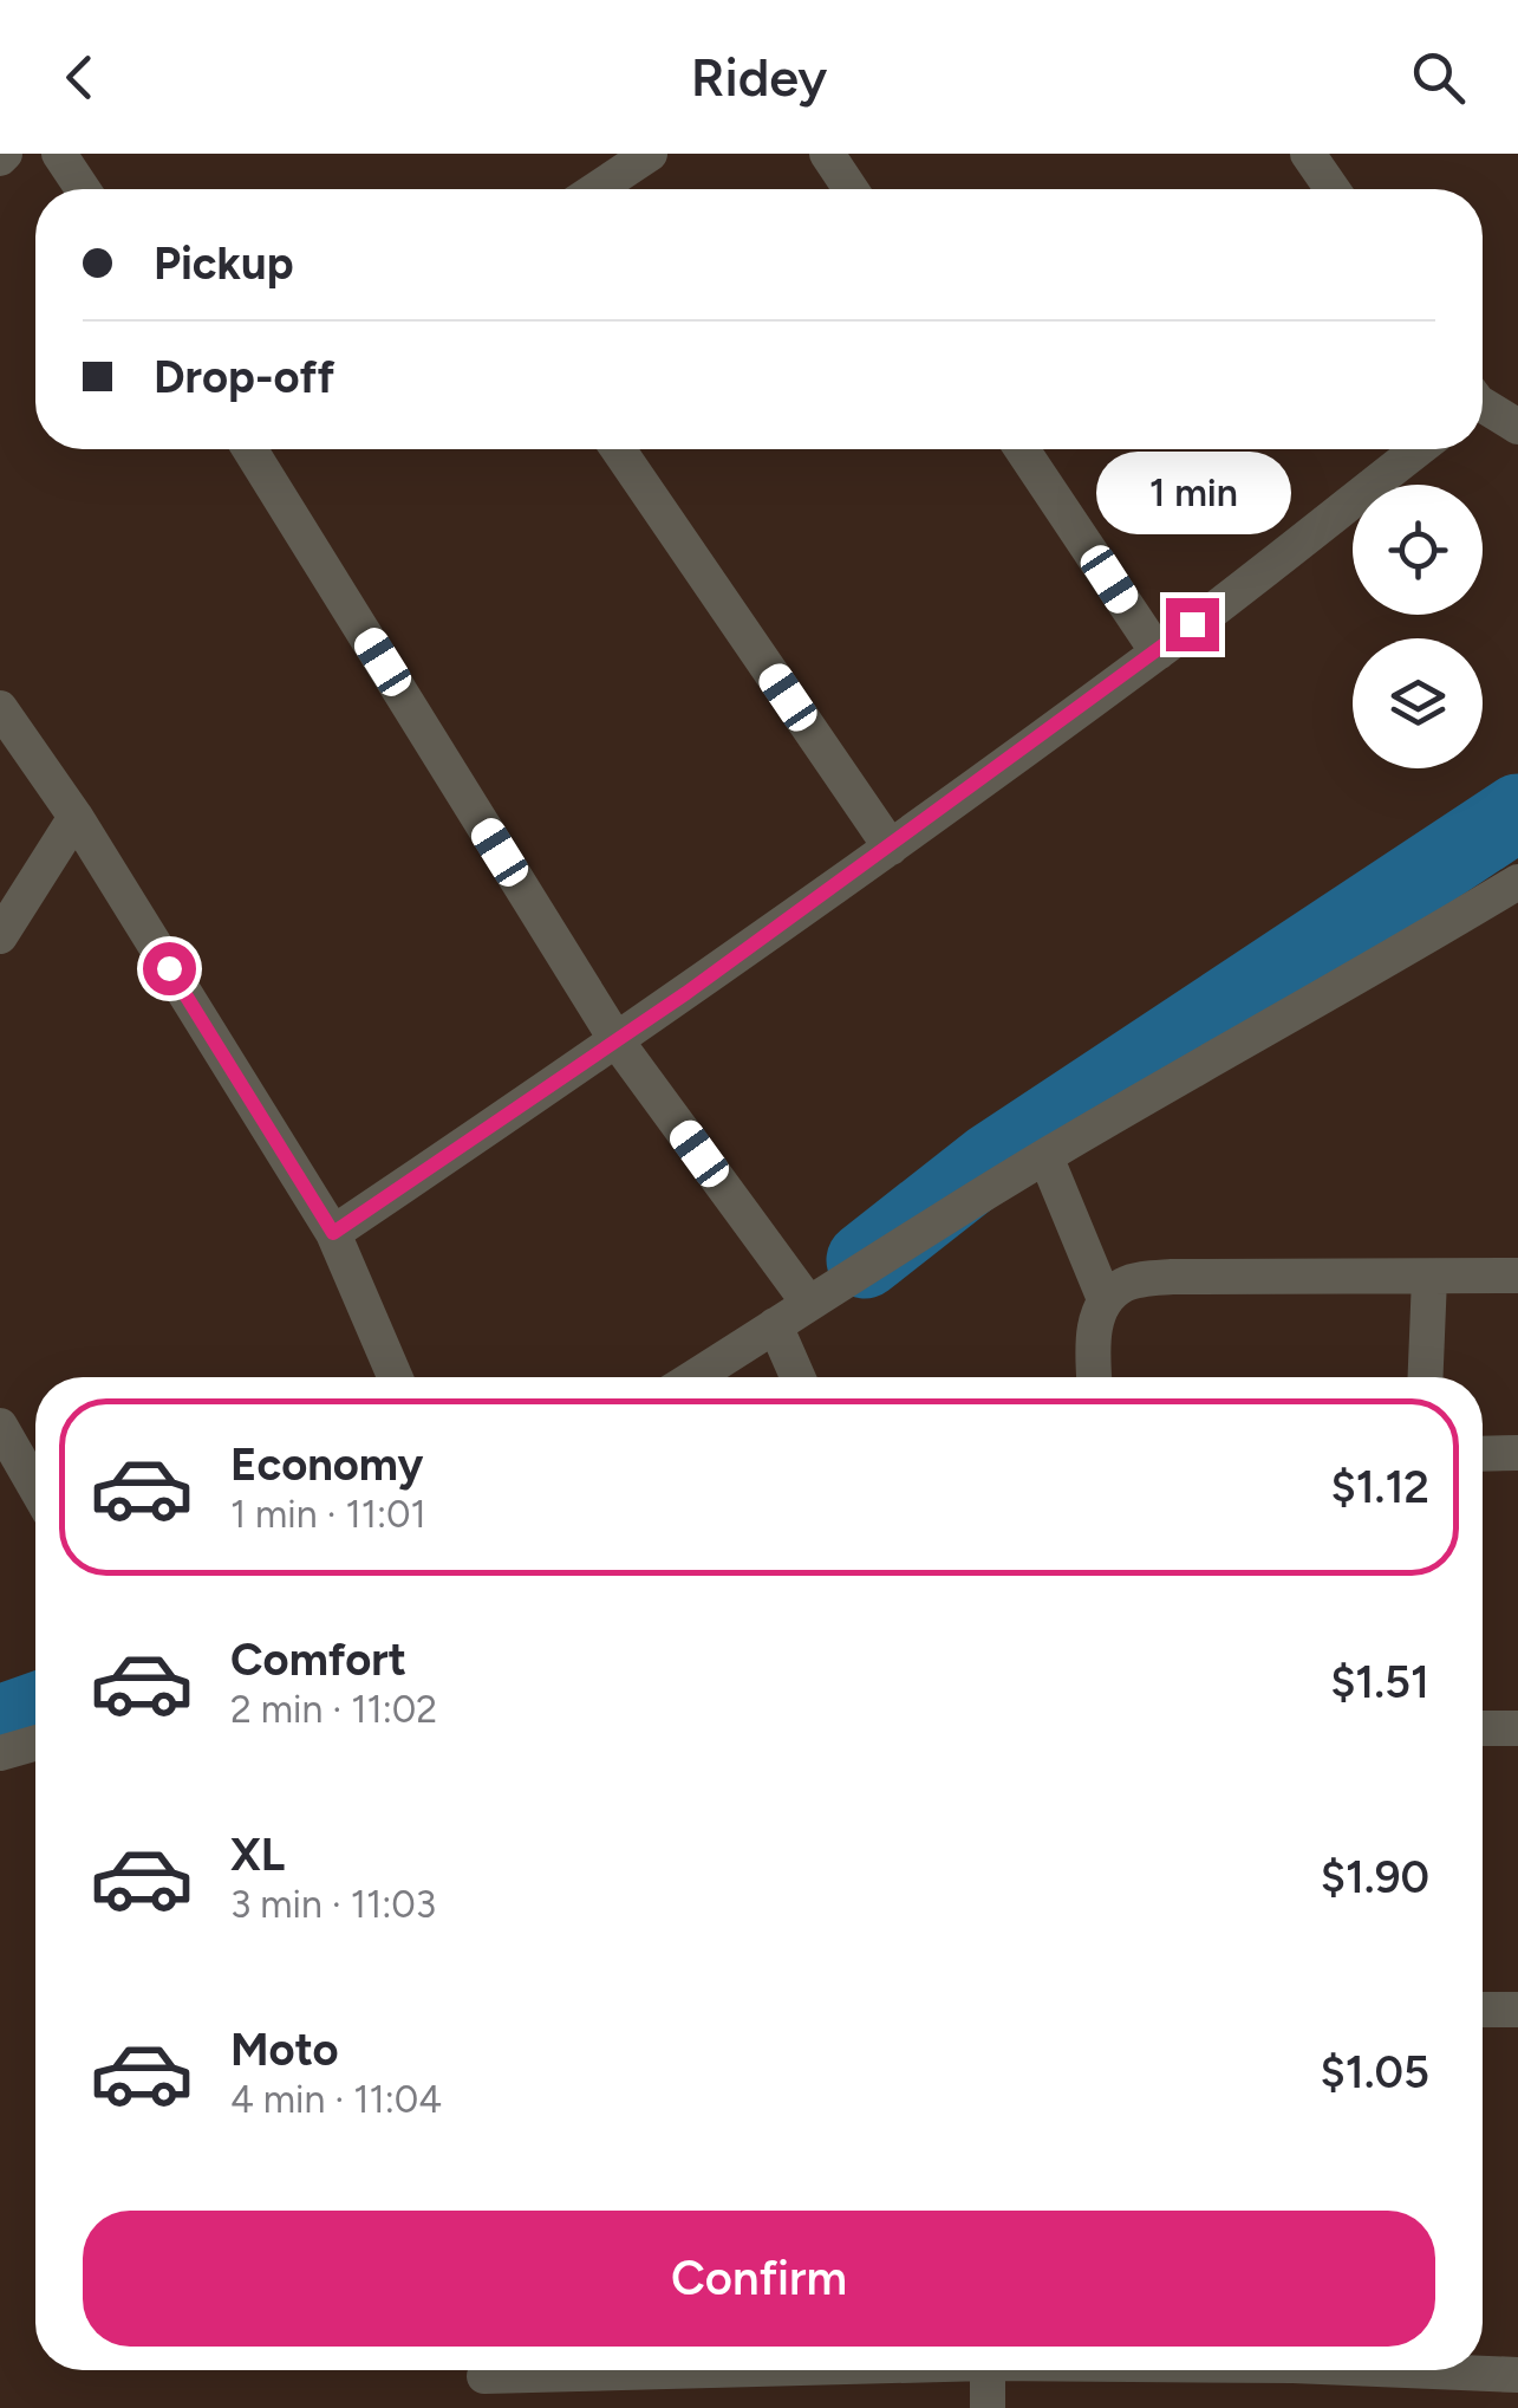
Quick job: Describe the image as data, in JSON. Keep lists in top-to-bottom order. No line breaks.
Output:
{"page":{"header":"Ridey","banner":["Pickup","Drop-off"],"bubble":"1 min","list":[{"name":"Economy","note":"1 min · 11:01","value":"$1.12"},{"name":"Comfort","note":"2 min · 11:02","value":"$1.51"},{"name":"XL","note":"3 min · 11:03","value":"$1.90"},{"name":"Moto","note":"4 min · 11:04","value":"$1.05"}],"buttons":"Confirm"}}
